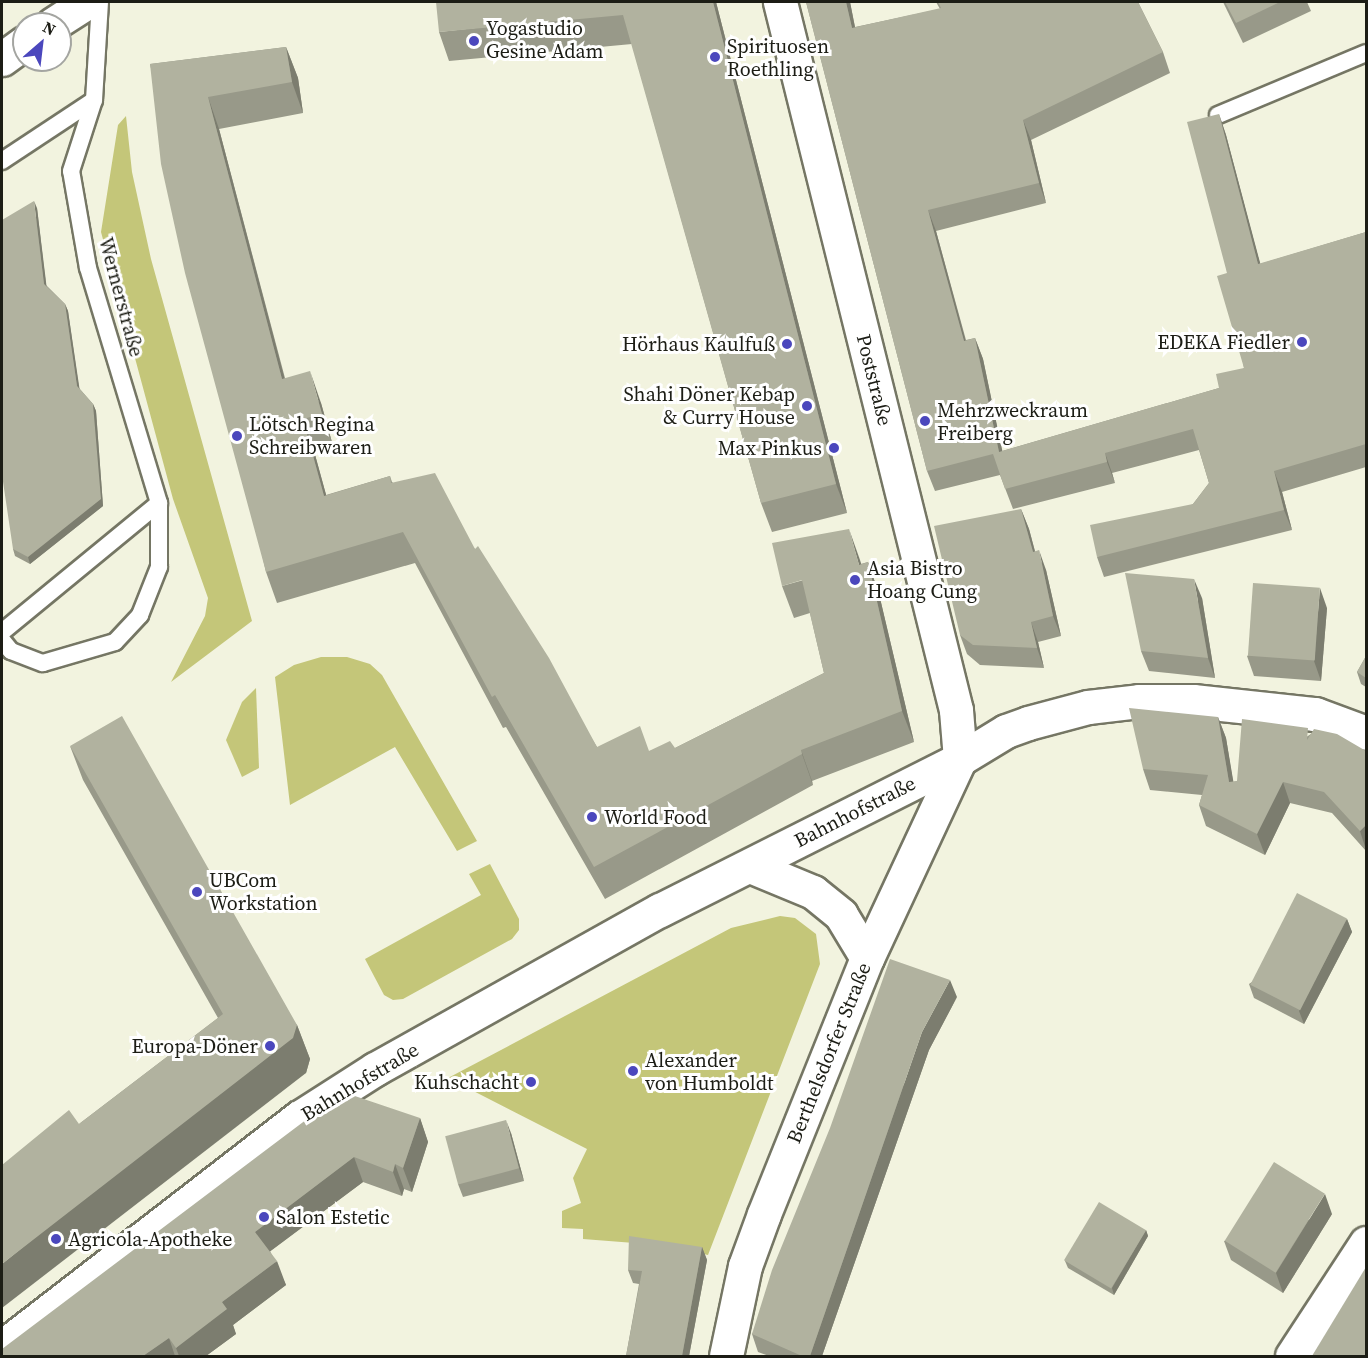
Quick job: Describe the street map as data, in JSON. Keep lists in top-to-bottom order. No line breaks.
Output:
{"streets":{"street":["Poststraße","Bahnhofstraße","Berthelsdorfer Straße"],"lane":["Wernerstraße"]},"crossings":[["Poststraße","Bahnhofstraße"],["Poststraße","Berthelsdorfer Straße"],["Bahnhofstraße","Berthelsdorfer Straße"]],"places":["Yogastudio Gesine Adam","Spirituosen Roethling","EDEKA Fiedler","Hörhaus Kaulfuß","Shahi Döner Kebap & Curry House","Mehrzweckraum Freiberg","Lötsch Regina Schreibwaren","Max Pinkus","Asia Bistro Hoang Cung","World Food","UBCom Workstation","Europa-Döner","Alexander von Humboldt","Kuhschacht","Salon Estetic","Agricola-Apotheke"],"north":"top right"}
